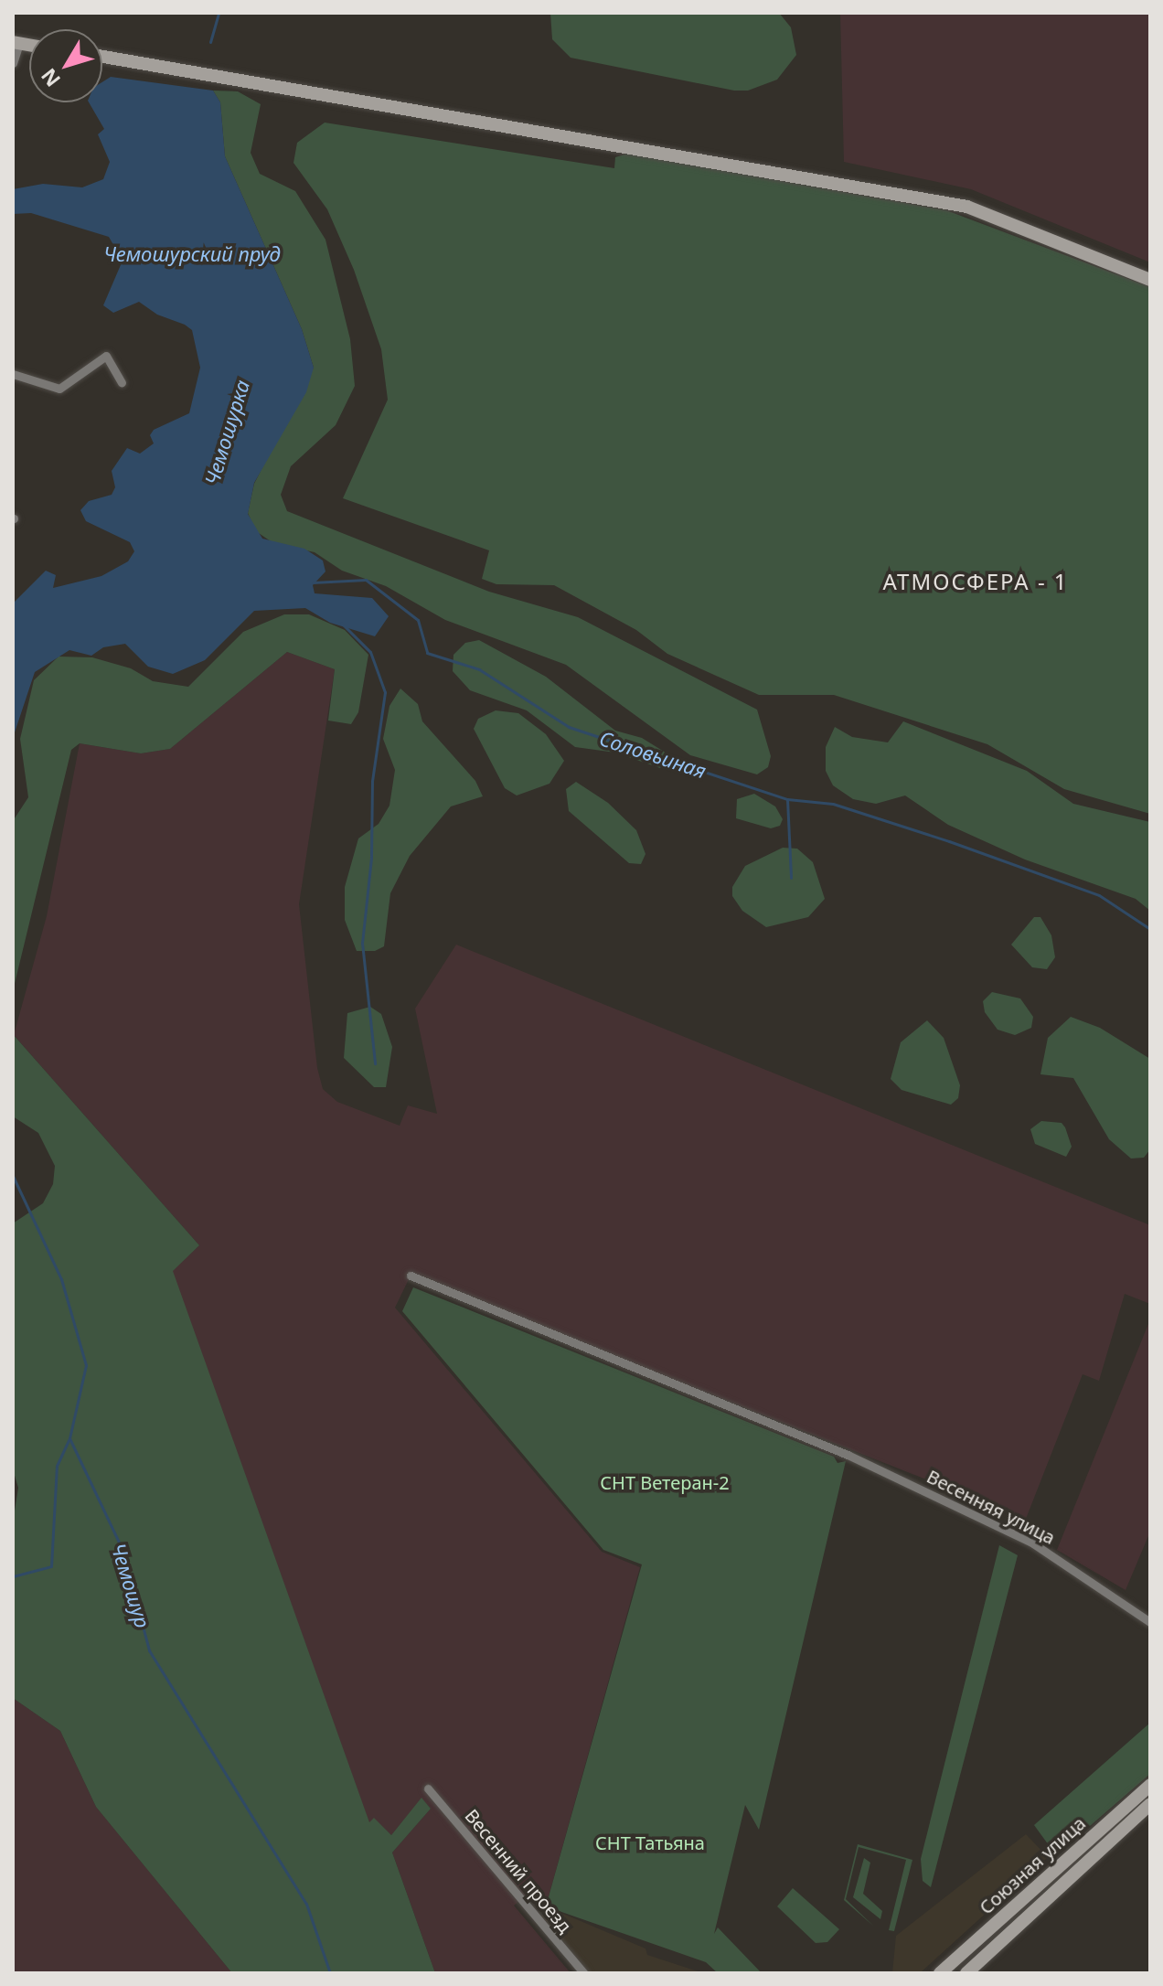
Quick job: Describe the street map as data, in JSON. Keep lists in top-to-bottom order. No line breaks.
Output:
{"streets":{"street":["Весенняя улица","Союзная улица","Весенний проезд"]},"districts":["АТМОСФЕРА - 1"],"water":["Чемошурский пруд","Чемошурка","Соловьиная","Чемошур"],"parks":["СНТ Ветеран-2","СНТ Татьяна"],"north":"bottom left"}
